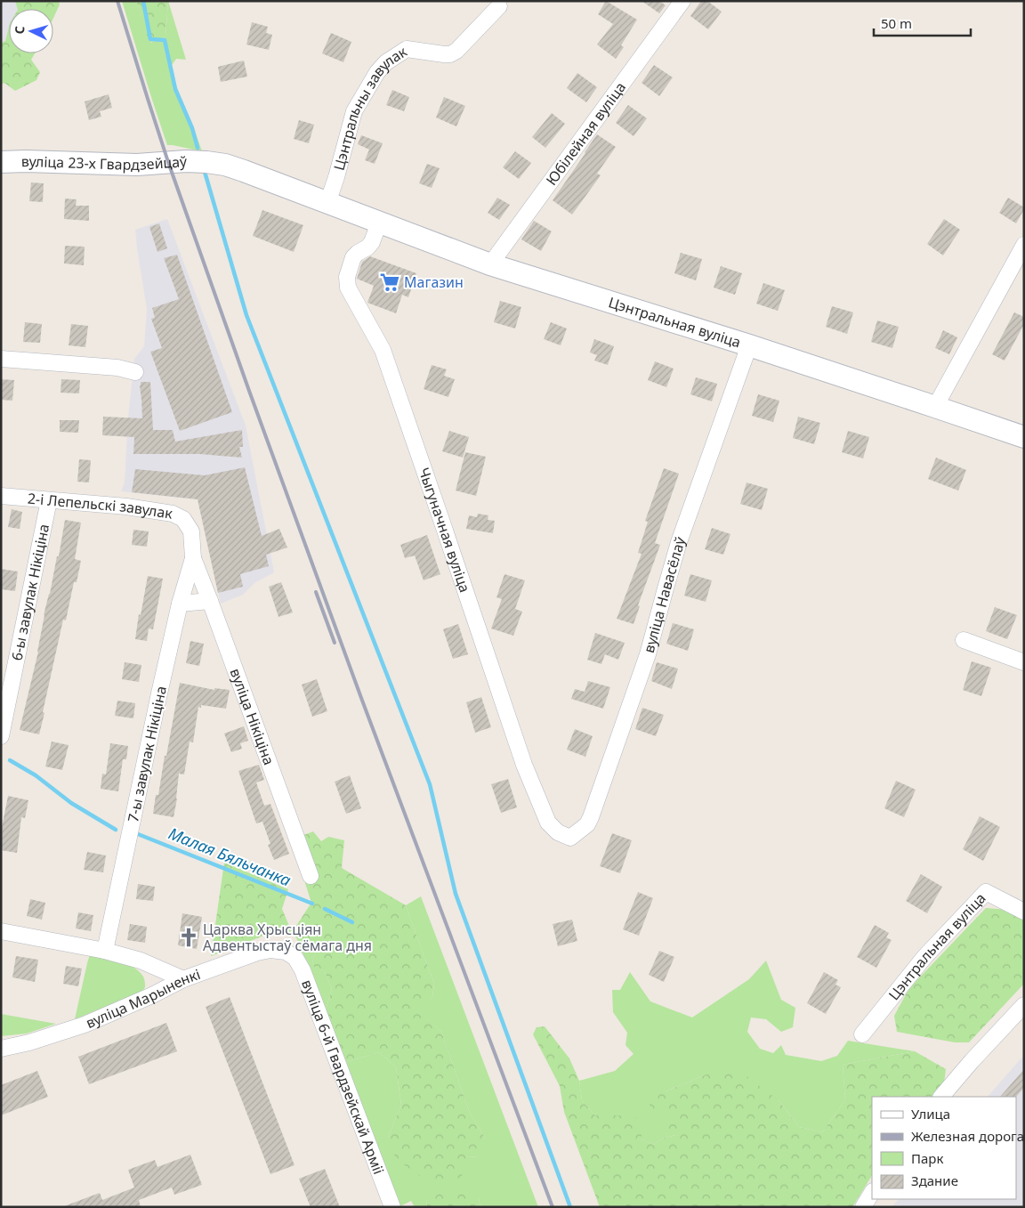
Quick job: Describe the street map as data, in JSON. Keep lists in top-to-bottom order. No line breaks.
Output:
{"streets":{"street":["Цэнтральны завулак","Юбілейная вуліца","вуліца 23-х Гвардзейцаў","Цэнтральная вуліца","2-і Лепельскі завулак","Чыгуначная вуліца","6-ы завулак Нікіціна","вуліца Навасёлаў","вуліца Нікіціна","7-ы завулак Нікіціна","вуліца Марыненкі","вуліца 6-й Гвардзейскай Арміі"]},"crossings":[["Цэнтральны завулак","вуліца 23-х Гвардзейцаў"],["Цэнтральны завулак","Цэнтральная вуліца"],["Юбілейная вуліца","Цэнтральная вуліца"],["вуліца 23-х Гвардзейцаў","Цэнтральная вуліца"],["Цэнтральная вуліца","Чыгуначная вуліца"],["Цэнтральная вуліца","вуліца Навасёлаў"],["2-і Лепельскі завулак","6-ы завулак Нікіціна"],["2-і Лепельскі завулак","вуліца Нікіціна"],["2-і Лепельскі завулак","7-ы завулак Нікіціна"],["Чыгуначная вуліца","вуліца Навасёлаў"],["вуліца Нікіціна","7-ы завулак Нікіціна"],["вуліца Марыненкі","вуліца 6-й Гвардзейскай Арміі"]],"water":["Малая Бяльчанка"],"places":{"supermarket":["Магазин"],"church":["Царква Хрысціян Адвентыстаў сёмага дня"]},"legend":["Улица","Железная дорога","Парк","Здание"],"scale_bar":"50 m","north":"left"}
